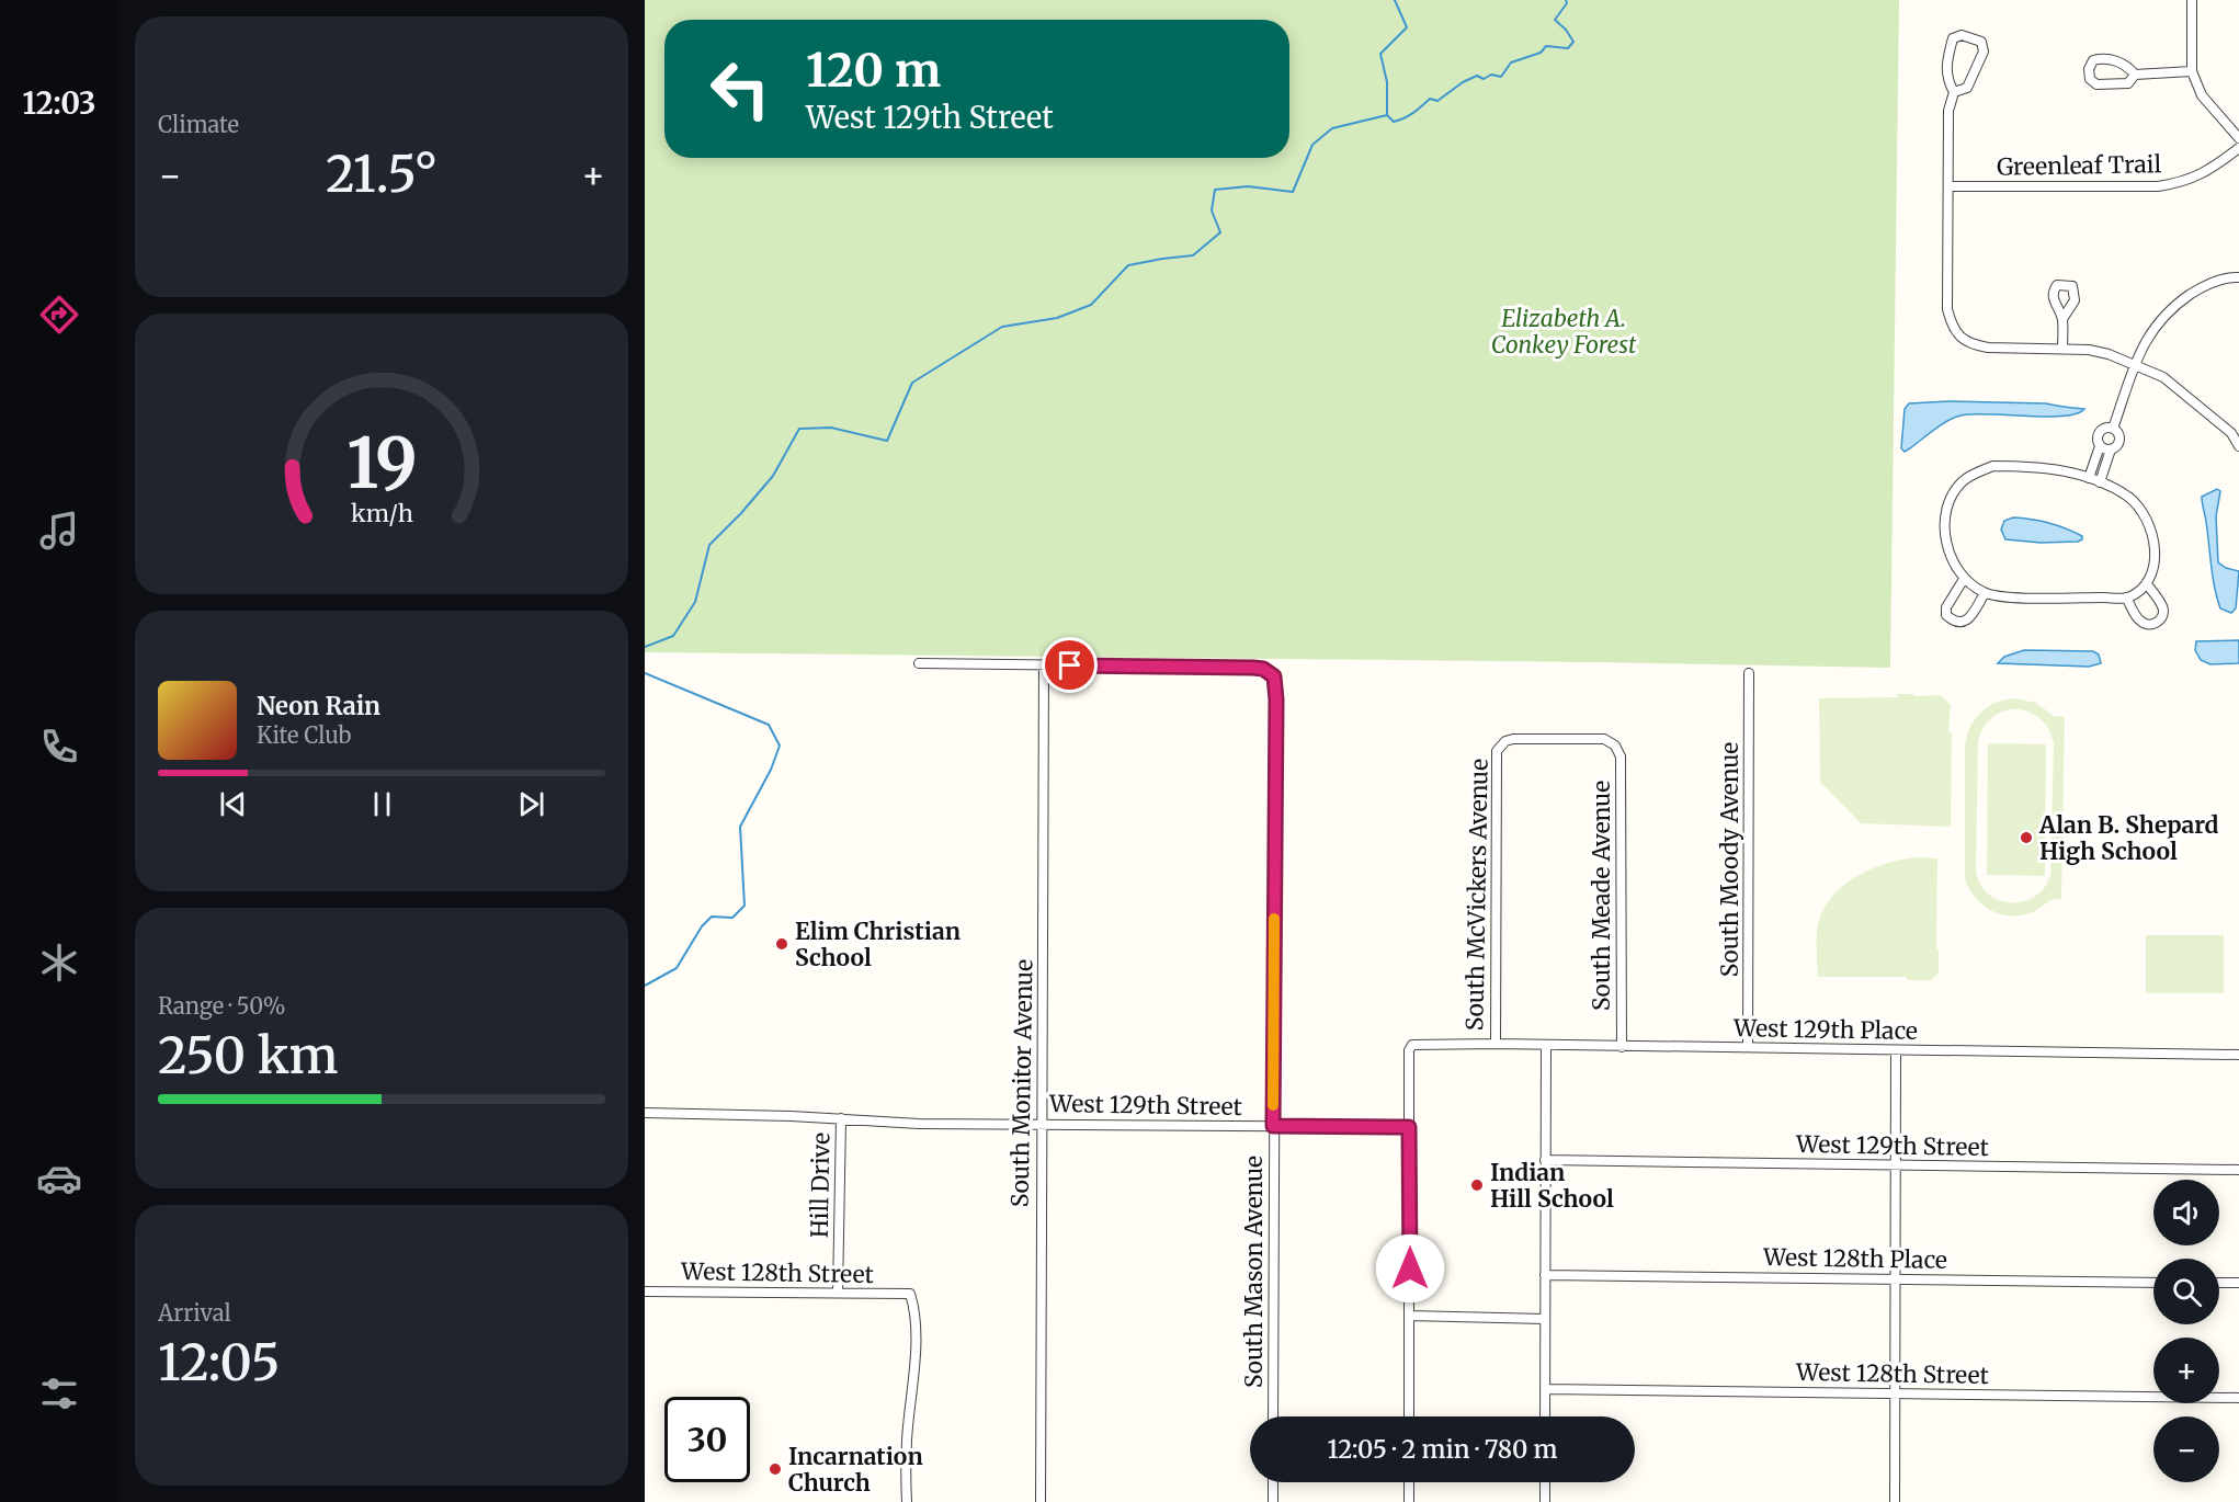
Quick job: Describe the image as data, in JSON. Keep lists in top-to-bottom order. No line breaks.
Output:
{"streets":{"street":["Greenleaf Trail","South Moody Avenue","South McVickers Avenue","South Meade Avenue","West 129th Place","South Monitor Avenue","West 129th Street","Hill Drive","West 128th Place","South Mason Avenue","West 128th Street"]},"crossings":[["South Moody Avenue","West 129th Place"],["South McVickers Avenue","South Meade Avenue"],["South McVickers Avenue","West 129th Place"],["South Meade Avenue","West 129th Place"],["West 129th Place","West 129th Street"],["South Monitor Avenue","West 129th Street"],["South Monitor Avenue","South Mason Avenue"],["West 129th Street","Hill Drive"],["West 129th Street","South Mason Avenue"],["Hill Drive","West 128th Street"]],"parks":["Elizabeth A. Conkey Forest"],"places":["Alan B. Shepard High School","Elim Christian School","Indian Hill School","Incarnation Church"],"page":{"tabs":"12:03","tile":["Climate",["Range · 50%","250 km"],["Arrival","12:05"]],"turn":["120 m","West 129th Street"],"heat":["−","21.5°","+"],"song":["Neon Rain","Kite Club"],"map_buttons":["+","−"],"limit":"30","trip":"12:05 · 2 min · 780 m","gauge":["19","km/h"]}}
